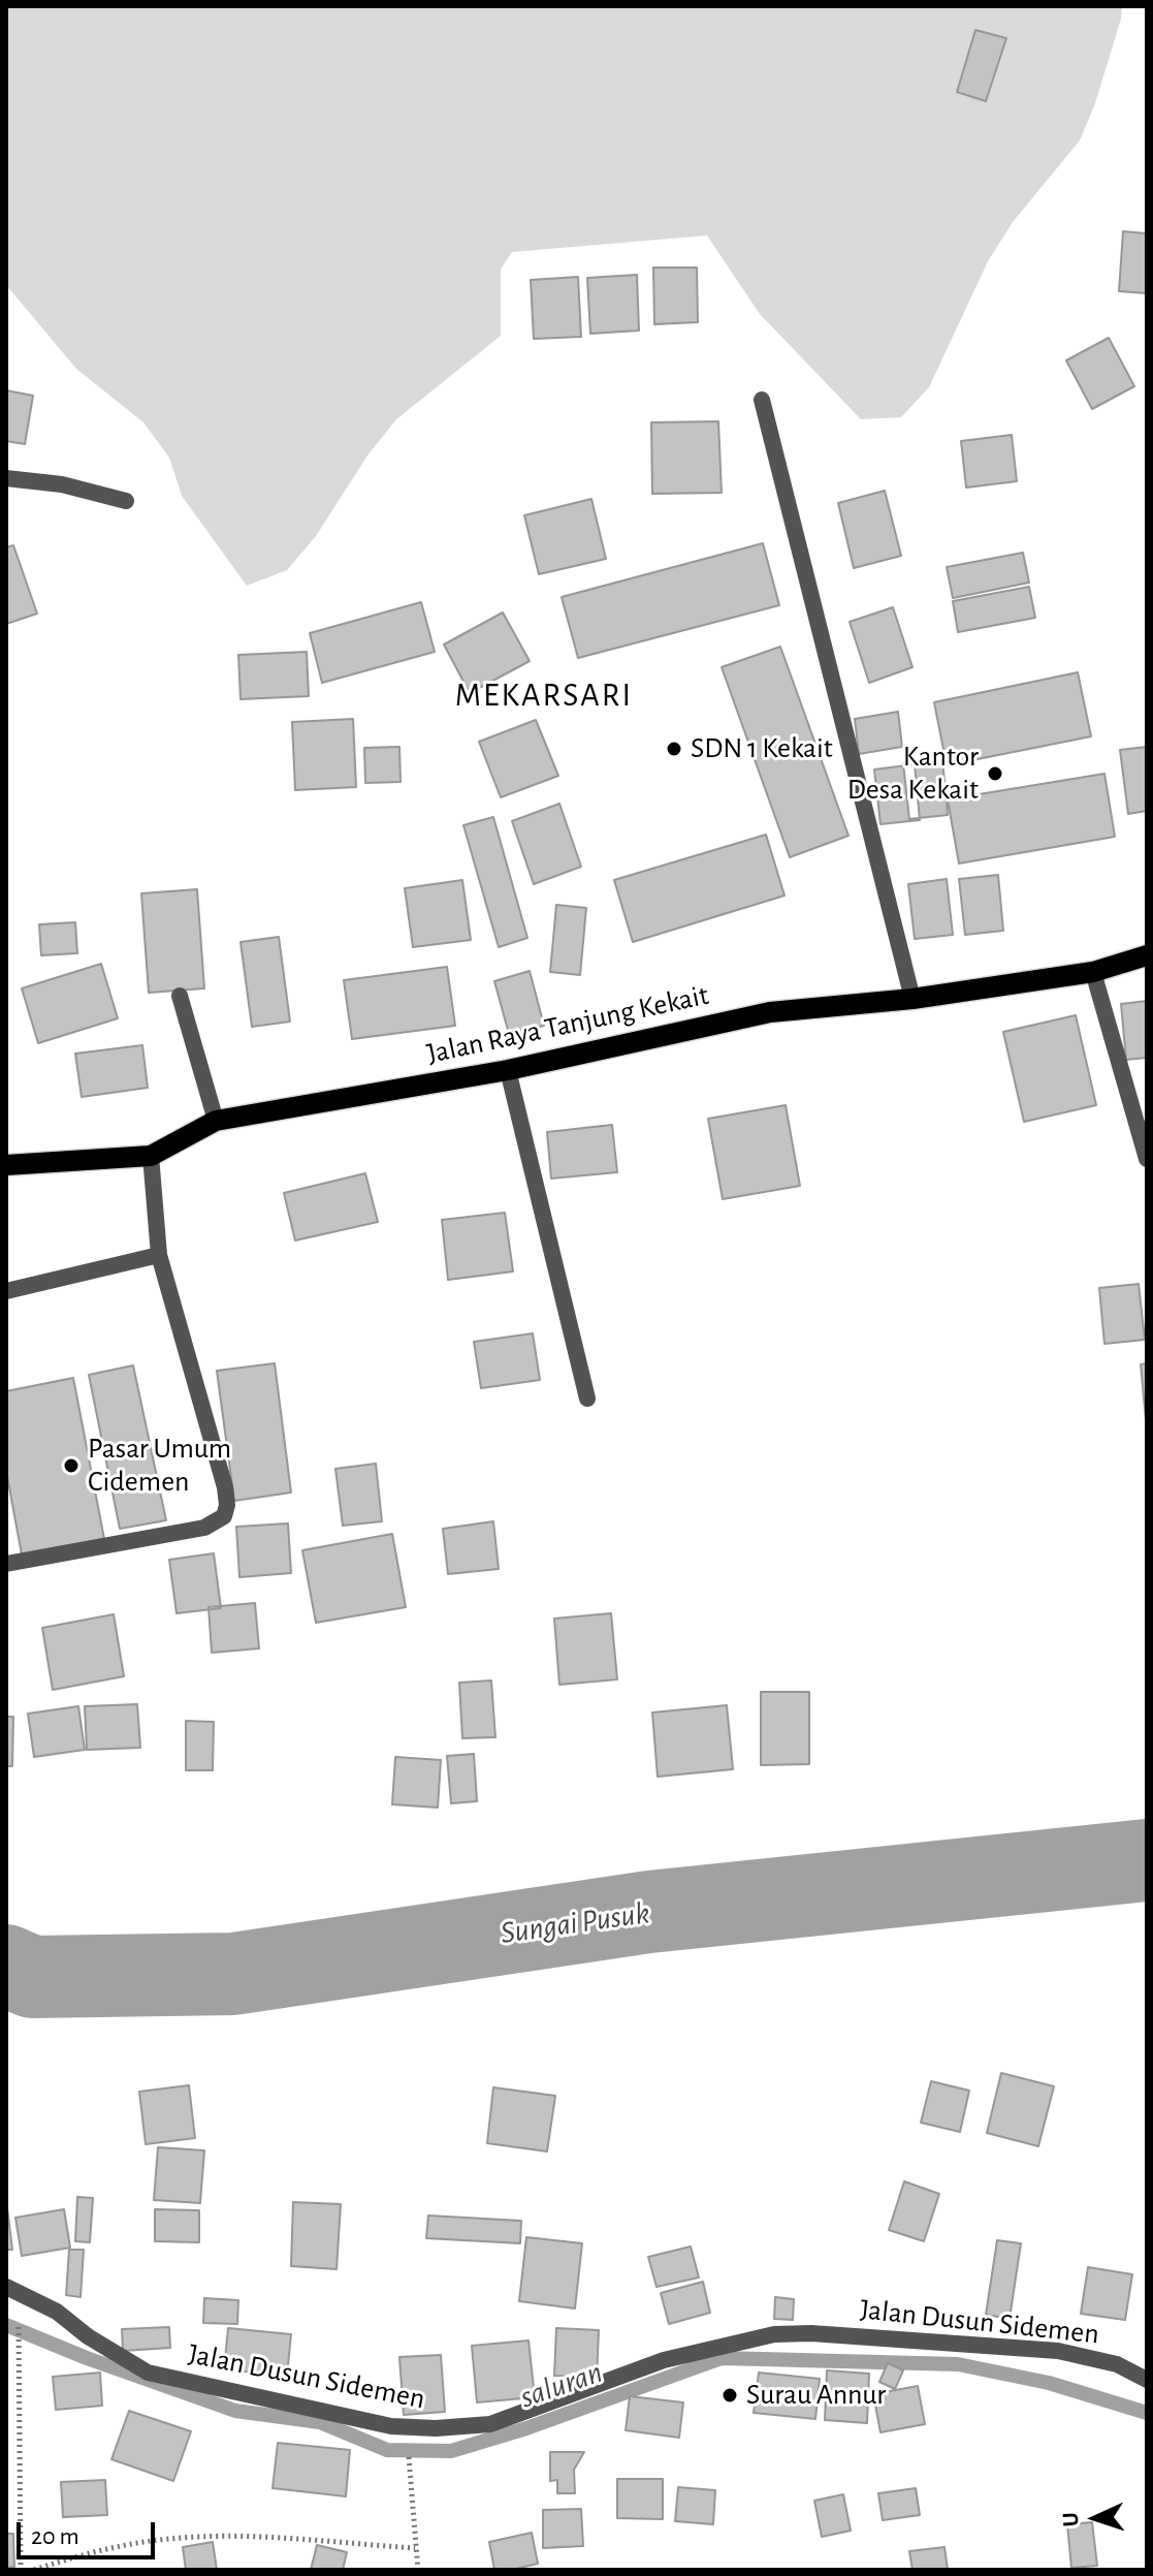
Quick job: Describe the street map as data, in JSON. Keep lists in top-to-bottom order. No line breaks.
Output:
{"streets":{"main road":["Jalan Raya Tanjung Kekait"],"street":["Jalan Dusun Sidemen"]},"districts":["MEKARSARI"],"water":["Sungai Pusuk","saluran"],"places":["SDN 1 Kekait","Kantor Desa Kekait","Pasar Umum Cidemen","Surau Annur"],"scale_bar":"20 m","north":"left"}
